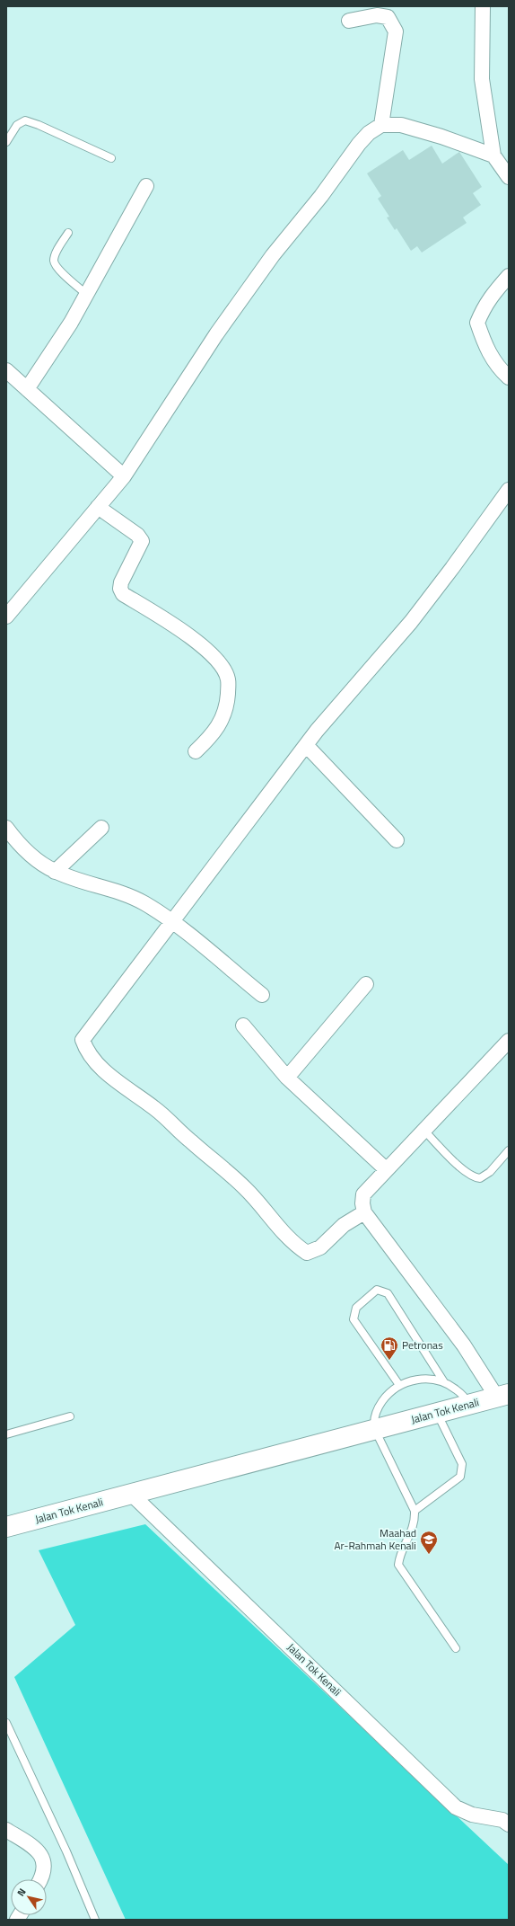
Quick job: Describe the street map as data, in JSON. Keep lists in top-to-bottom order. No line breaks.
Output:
{"streets":{"main road":["Jalan Tok Kenali"]},"places":{"fuel station":["Petronas"],"school or university":["Maahad Ar-Rahmah Kenali"]},"north":"top left"}
